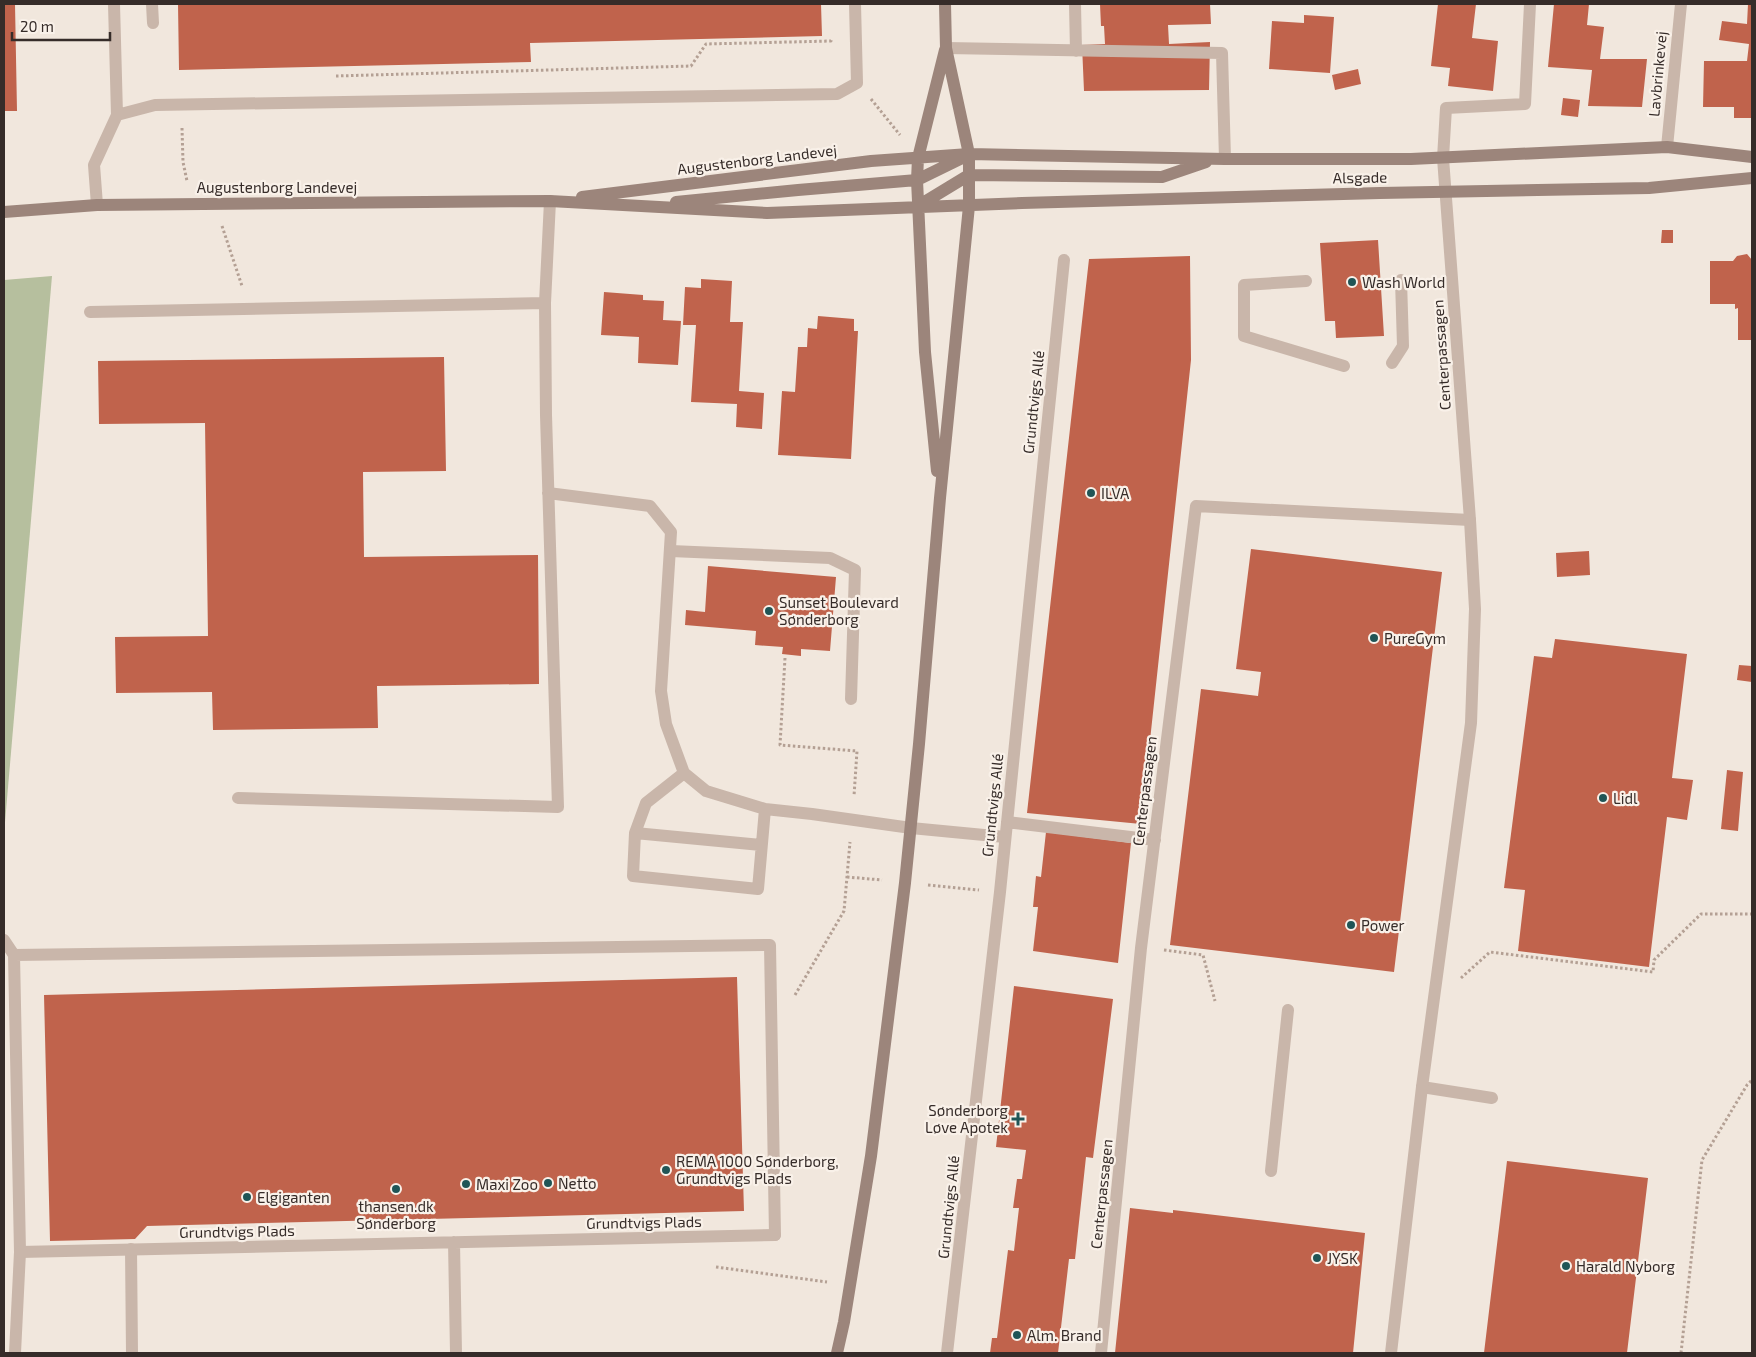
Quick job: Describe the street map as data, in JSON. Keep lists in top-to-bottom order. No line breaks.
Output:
{"streets":{"street":["Lavbrinkevej","Augustenborg Landevej","Alsgade","Centerpassagen","Grundtvigs Allé","Grundtvigs Plads"]},"crossings":[["Lavbrinkevej","Alsgade"],["Augustenborg Landevej","Alsgade"],["Alsgade","Centerpassagen"]],"places":{"other":["Wash World","ILVA","Sunset Boulevard Sønderborg","PureGym","Lidl","Power","REMA 1000 Sønderborg, Grundtvigs Plads","Netto","Maxi Zoo","thansen.dk Sønderborg","Elgiganten","JYSK","Harald Nyborg","Alm. Brand"],"health":["Sønderborg Løve Apotek"]},"scale_bar":"20 m"}
